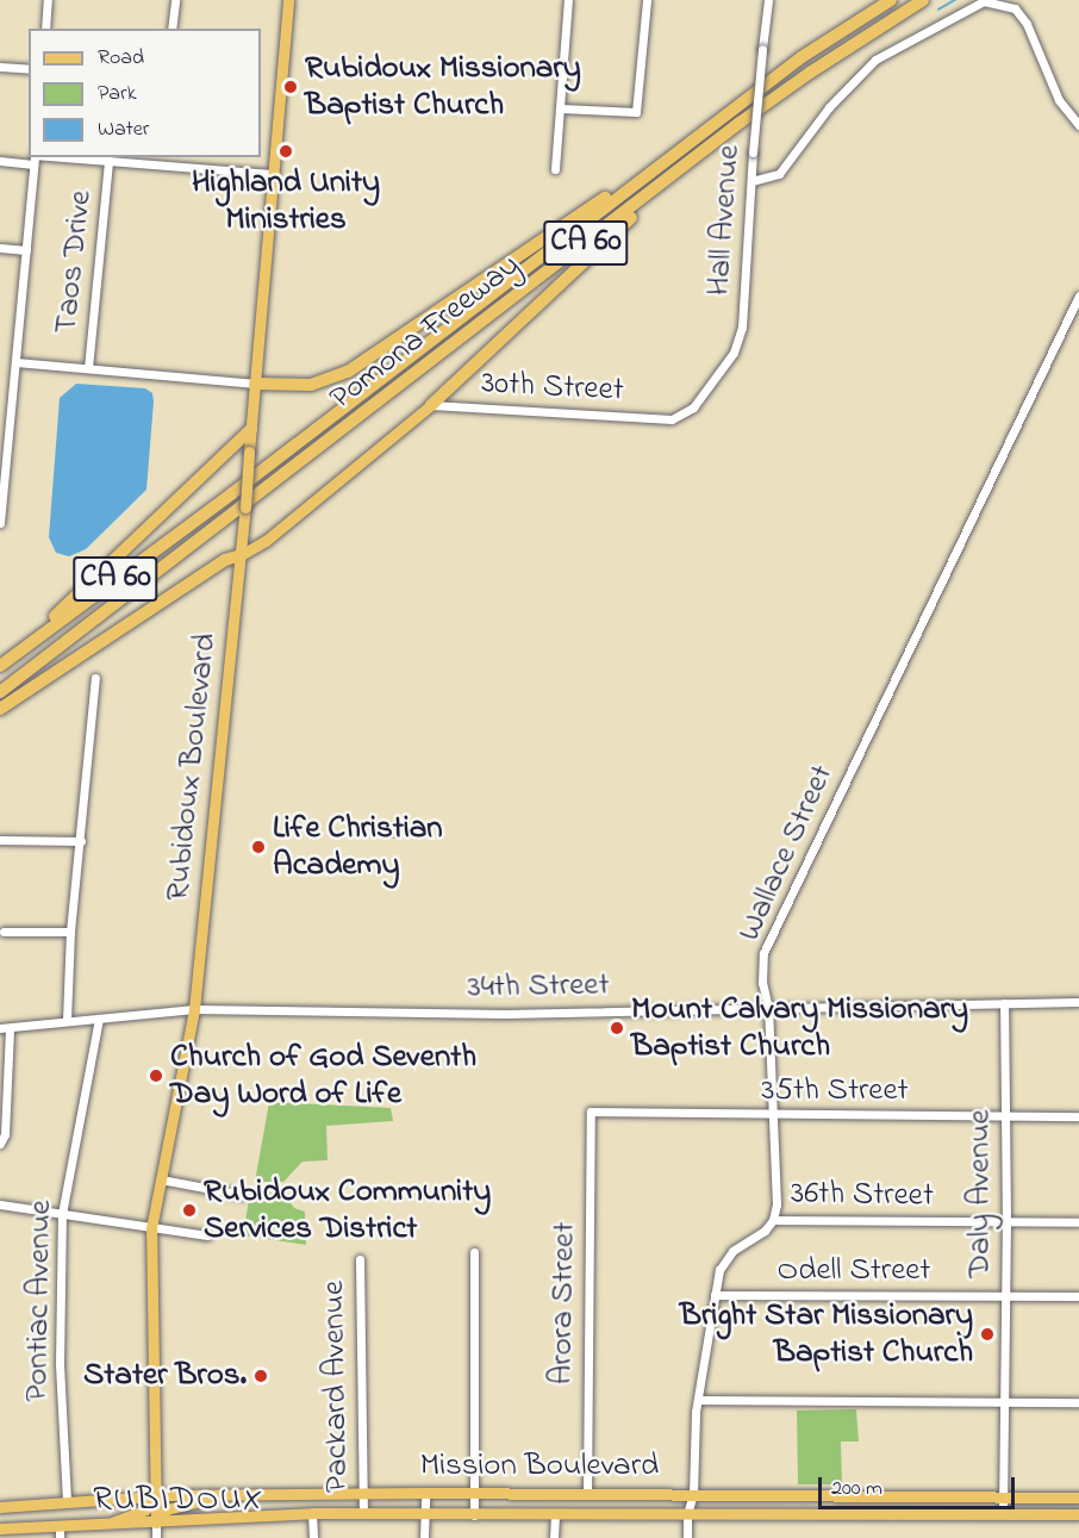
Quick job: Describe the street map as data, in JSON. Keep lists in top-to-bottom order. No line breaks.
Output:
{"streets":{"highway":["CA 60","Pomona Freeway"],"main road":["Rubidoux Boulevard","Mission Boulevard"],"street":["Hall Avenue","Taos Drive","30th Street","Wallace Street","34th Street","35th Street","Daly Avenue","36th Street","Odell Street","Pontiac Avenue","Arora Street","Packard Avenue"]},"crossings":[["Hall Avenue","30th Street"],["Rubidoux Boulevard","34th Street"],["Rubidoux Boulevard","Mission Boulevard"],["Wallace Street","34th Street"],["Wallace Street","35th Street"],["Wallace Street","36th Street"],["34th Street","Daly Avenue"],["34th Street","Pontiac Avenue"],["35th Street","Daly Avenue"],["35th Street","Arora Street"],["Daly Avenue","36th Street"],["Daly Avenue","Odell Street"],["Daly Avenue","Mission Boulevard"],["Pontiac Avenue","Mission Boulevard"],["Arora Street","Mission Boulevard"],["Packard Avenue","Mission Boulevard"]],"districts":["RUBIDOUX"],"places":["Rubidoux Missionary Baptist Church","Highland Unity Ministries","Life Christian Academy","Mount Calvary Missionary Baptist Church","Church of God Seventh Day Word of Life","Rubidoux Community Services District","Bright Star Missionary Baptist Church","Stater Bros."],"legend":["Road","Park","Water"],"scale_bar":"200 m"}
